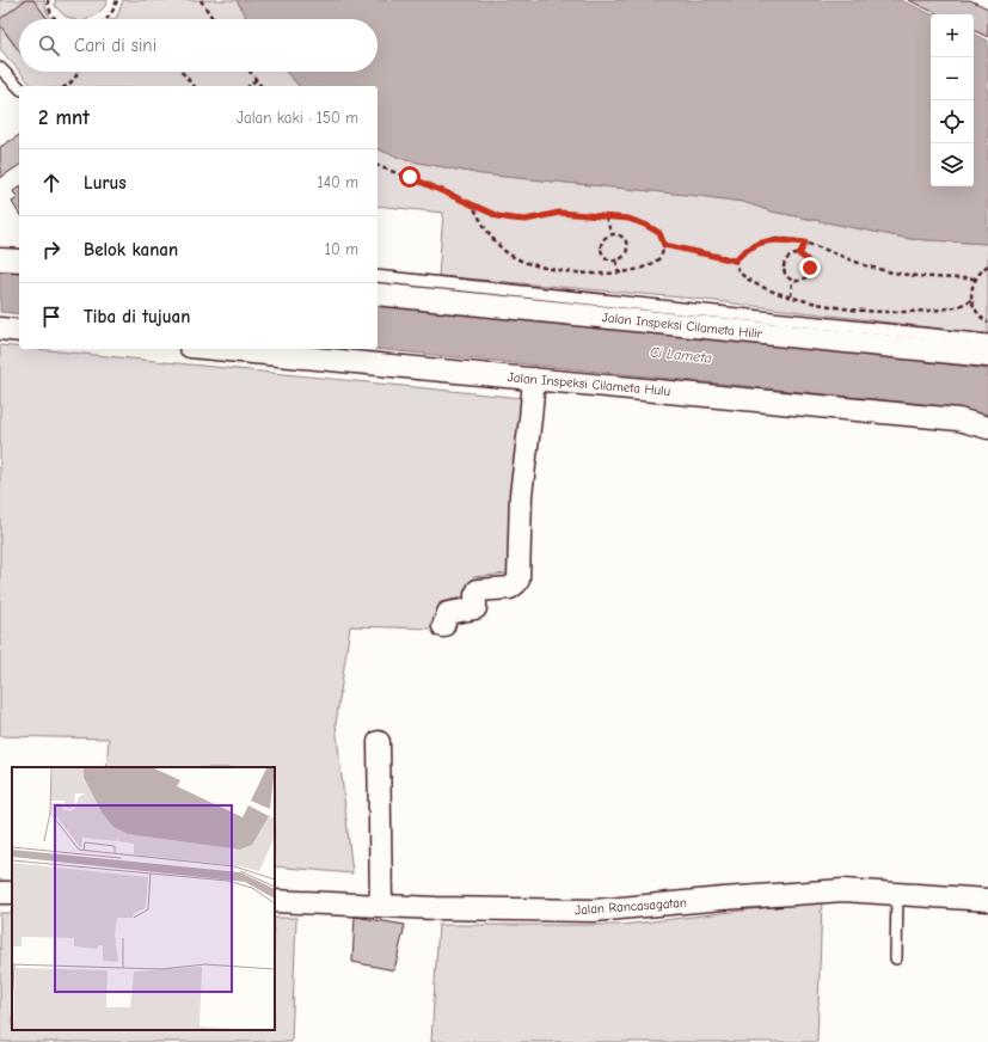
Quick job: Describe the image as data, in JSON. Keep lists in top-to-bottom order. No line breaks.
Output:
{"streets":{"street":["Jalan Inspeksi Cilameta Hilir","Jalan Inspeksi Cilameta Hulu","Jalan Rancasagatan"]},"water":["Ci Lameta"],"page":{"map_buttons":["+","−"],"search":"Cari di sini","heading":["2 mnt","Jalan kaki · 150 m"],"list":[["Lurus","140 m"],["Belok kanan","10 m"],"Tiba di tujuan"]}}
